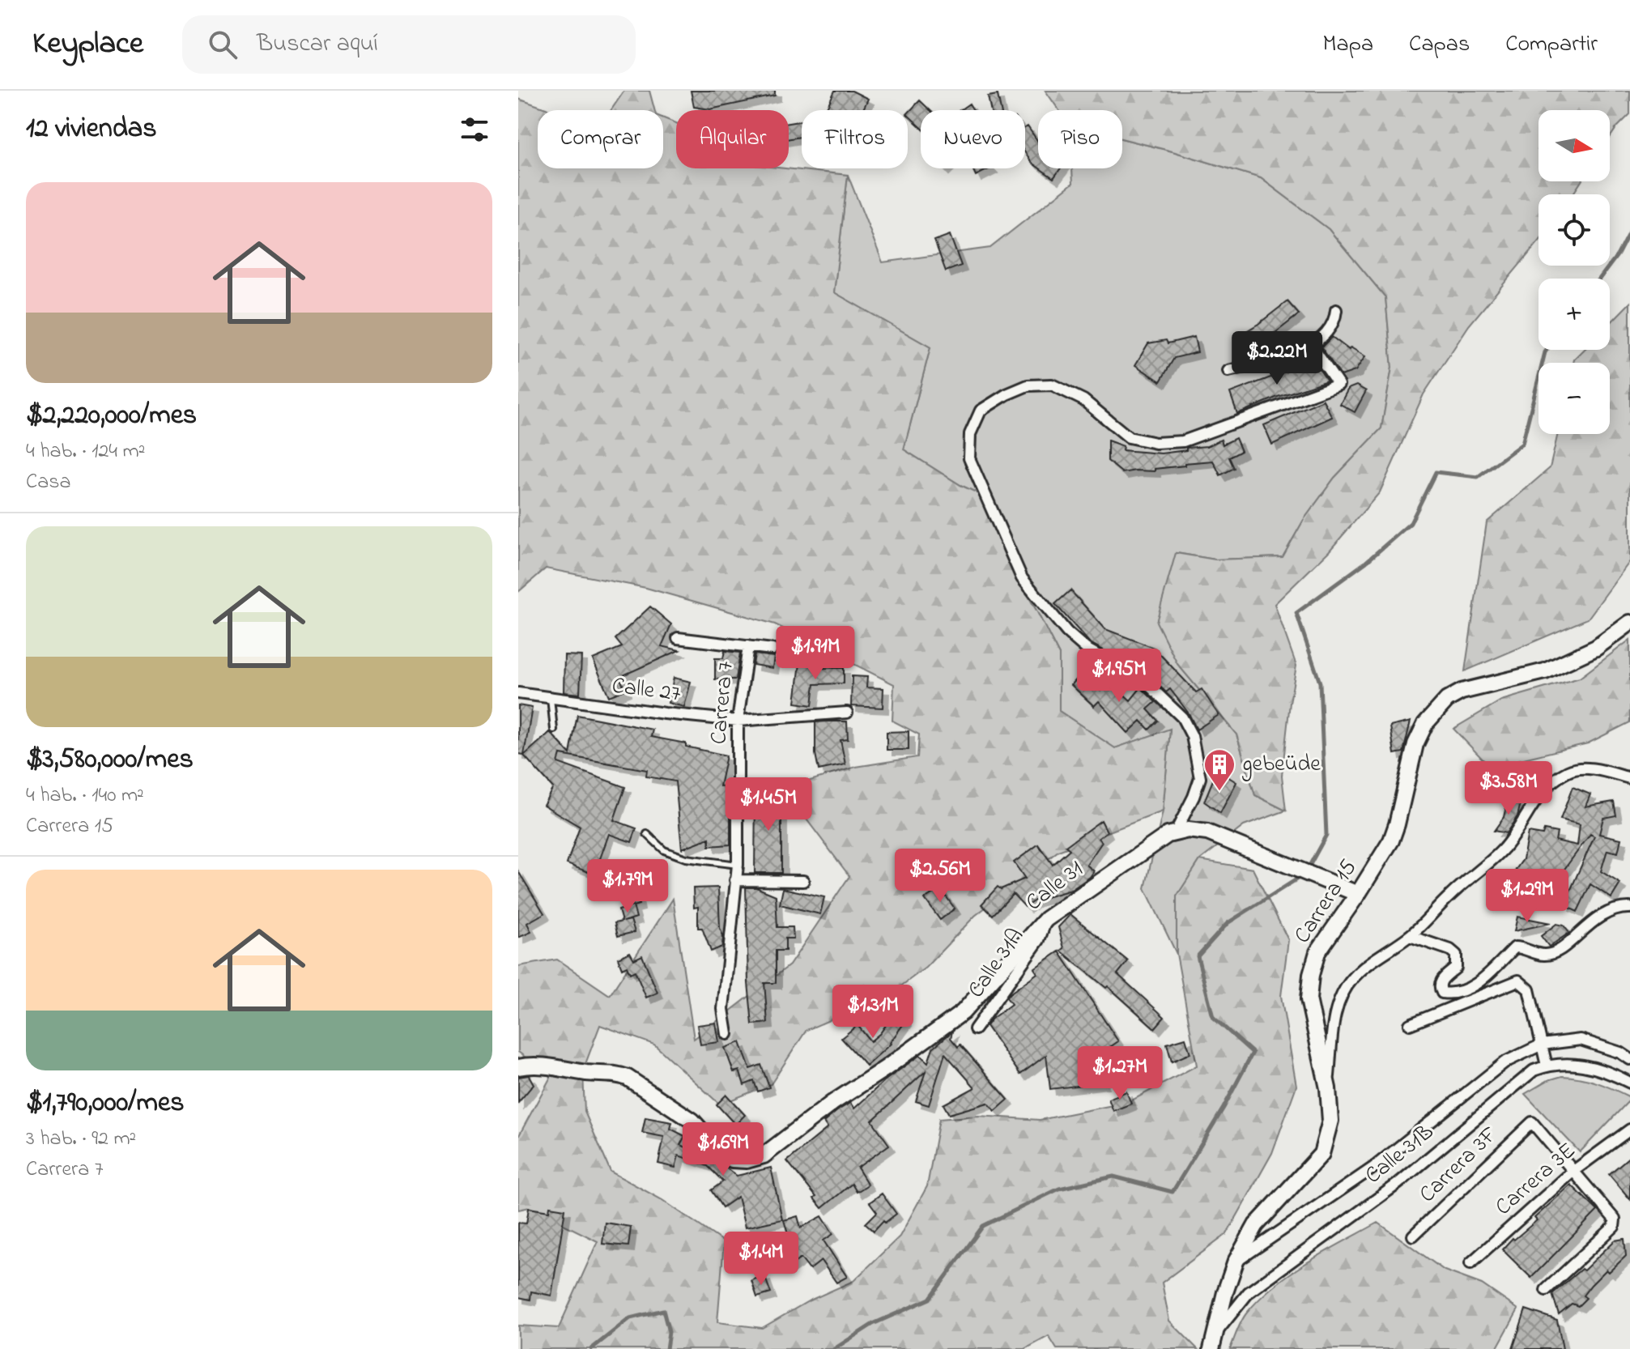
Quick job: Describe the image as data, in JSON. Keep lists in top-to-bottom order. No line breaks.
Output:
{"streets":{"street":["Calle 27","Carrera 7","Calle 31","Carrera 15","Calle 31A","Calle 31B","Carrera 3F","Carrera 3E"]},"crossings":[["Calle 27","Carrera 7"],["Calle 31","Carrera 15"],["Calle 31","Calle 31A"],["Carrera 15","Calle 31B"],["Carrera 3F","Carrera 3E"]],"places":{"building":["gebeüde"]},"north":"right","page":{"header":"Keyplace","search":"Buscar aquí","nav":["Mapa","Capas","Compartir"],"heading":"12 viviendas","map_buttons":["+","−"],"chip":["Comprar","Alquilar","Filtros","Nuevo","Piso"],"list":[{"name":"$2,220,000/mes","note":"4 hab. · 124 m² · Casa"},{"name":"$3,580,000/mes","note":"4 hab. · 140 m² · Carrera 15"},{"name":"$1,790,000/mes","note":"3 hab. · 92 m² · Carrera 7"}],"price":["$2.22M","$1.91M","$1.95M","$3.58M","$1.45M","$2.56M","$1.79M","$1.29M","$1.31M","$1.27M","$1.69M","$1.4M"]}}
